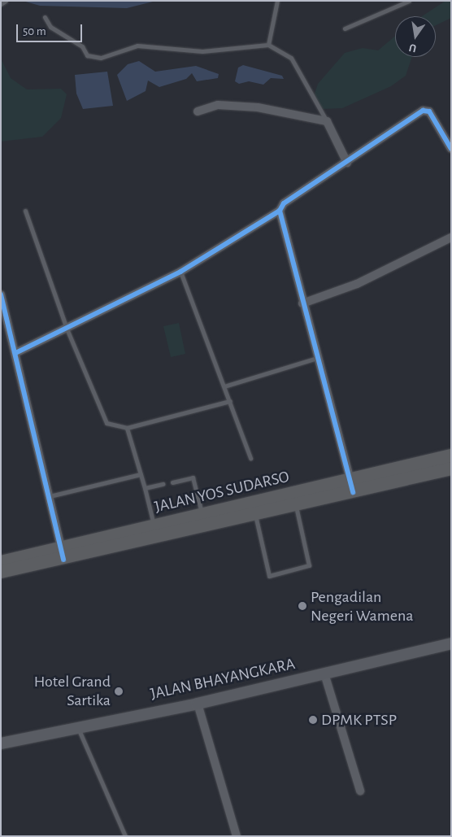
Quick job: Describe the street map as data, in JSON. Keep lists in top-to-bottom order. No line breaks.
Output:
{"streets":{"highway":["JALAN YOS SUDARSO"],"main road":["JALAN BHAYANGKARA"]},"places":["Pengadilan Negeri Wamena","Hotel Grand Sartika","DPMK PTSP"],"scale_bar":"50 m","north":"bottom"}
